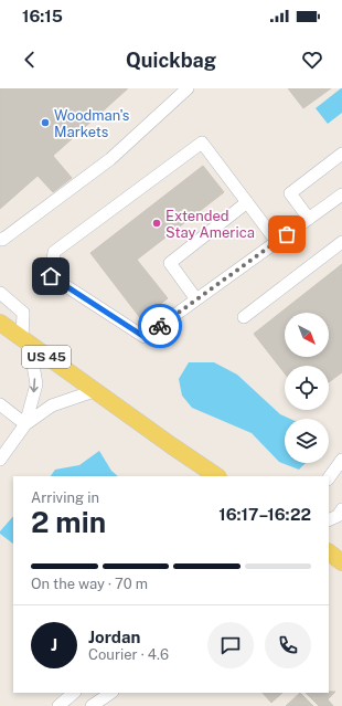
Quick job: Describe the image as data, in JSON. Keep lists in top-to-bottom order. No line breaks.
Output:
{"streets":{"main road":["US 45"]},"places":["Woodman's Markets","Extended Stay America"],"north":"bottom right","page":{"status":"16:15","header":"Quickbag","heading":["2 min","Arriving in","16:17–16:22"],"panel":["Jordan","Courier · 4.6"],"bar":"On the way · 70 m","round":"J"}}
